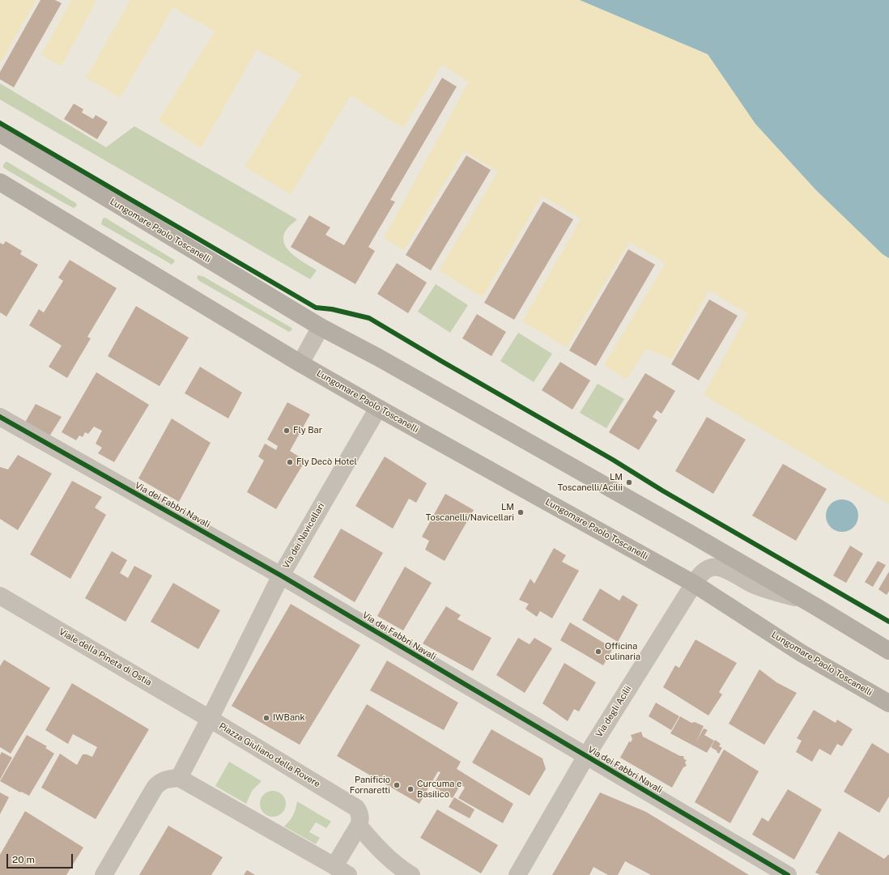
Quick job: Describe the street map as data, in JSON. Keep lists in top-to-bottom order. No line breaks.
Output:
{"streets":{"main road":["Lungomare Paolo Toscanelli"],"street":["Via dei Fabbri Navali","Via dei Navicellari","Viale della Pineta di Ostia","Via degli Acilii","Piazza Giuliano della Rovere"]},"crossings":[["Lungomare Paolo Toscanelli","Via dei Navicellari"],["Lungomare Paolo Toscanelli","Via degli Acilii"],["Via dei Fabbri Navali","Via dei Navicellari"],["Via dei Fabbri Navali","Via degli Acilii"],["Via dei Navicellari","Viale della Pineta di Ostia"],["Via dei Navicellari","Piazza Giuliano della Rovere"],["Viale della Pineta di Ostia","Piazza Giuliano della Rovere"]],"places":["Fly Bar","Fly Decò Hotel","LM Toscanelli/Acilii","LM Toscanelli/Navicellari","Officina culinaria","IWBank","Panificio Fornaretti","Curcuma e Basilico"],"scale_bar":"20 m"}
